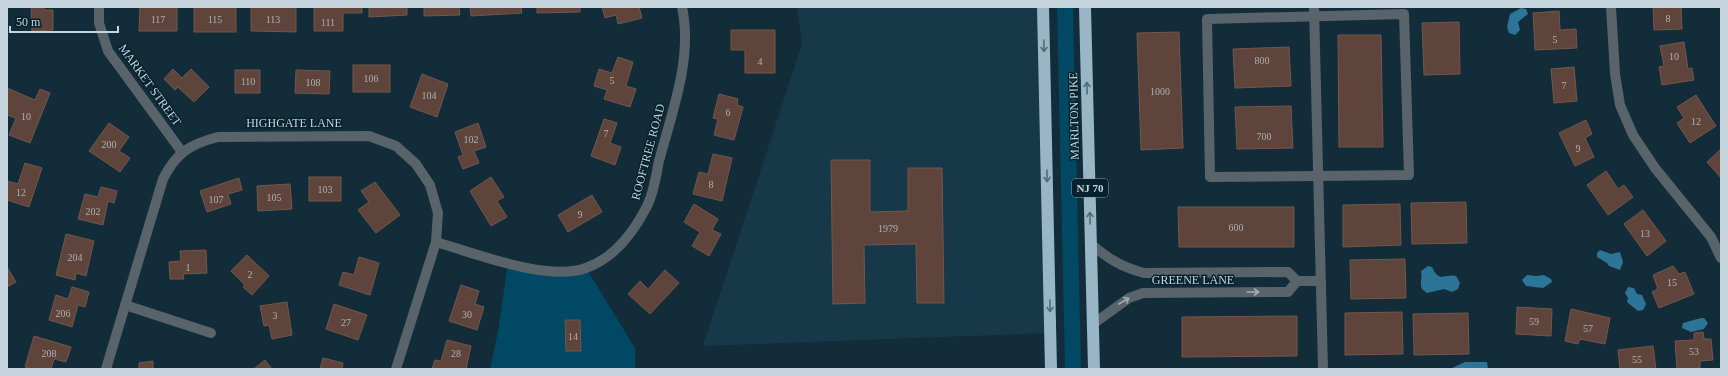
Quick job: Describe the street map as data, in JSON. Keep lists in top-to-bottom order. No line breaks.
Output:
{"streets":{"highway":["MARLTON PIKE","NJ 70"],"street":["MARKET STREET","HIGHGATE LANE","ROOFTREE ROAD","GREENE LANE"]},"crossings":[["MARKET STREET","HIGHGATE LANE"],["MARLTON PIKE","GREENE LANE"],["HIGHGATE LANE","ROOFTREE ROAD"]],"one_way":["GREENE LANE"],"house_numbers":["8","117","115","113","111","5","10","800","4","106","5","110","108","7","1000","104","6","10","12","7","700","102","200","9","8","103","12","105","107","202","9","600","1979","13","204","1","2","15","206","30","3","59","27","57","14","53","208","28","55"],"scale_bar":"50 m"}
